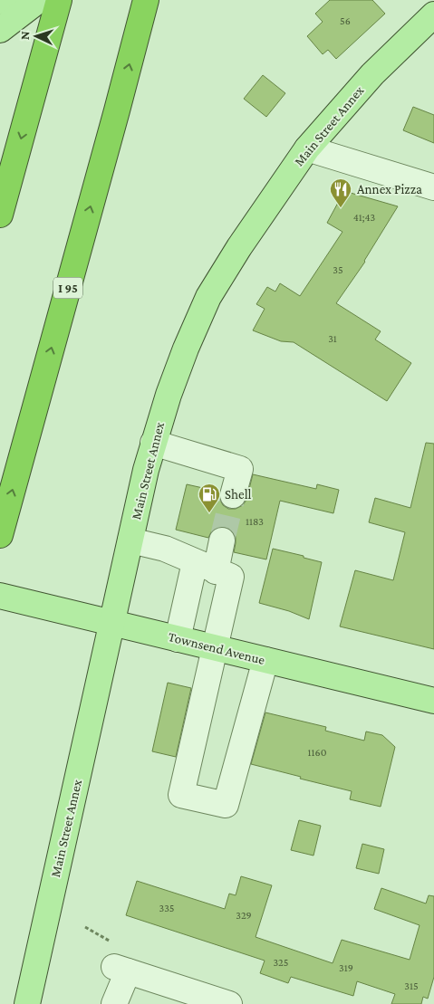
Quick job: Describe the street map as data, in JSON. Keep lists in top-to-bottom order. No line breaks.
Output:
{"streets":{"highway":["I 95"],"main road":["Main Street Annex","Townsend Avenue"]},"crossings":[["Main Street Annex","Townsend Avenue"]],"places":{"restaurant":["Annex Pizza"],"fuel station":["Shell"]},"house_numbers":["56","41;43","35","31","1183","1160","335","329","325","319","315"],"north":"left"}
